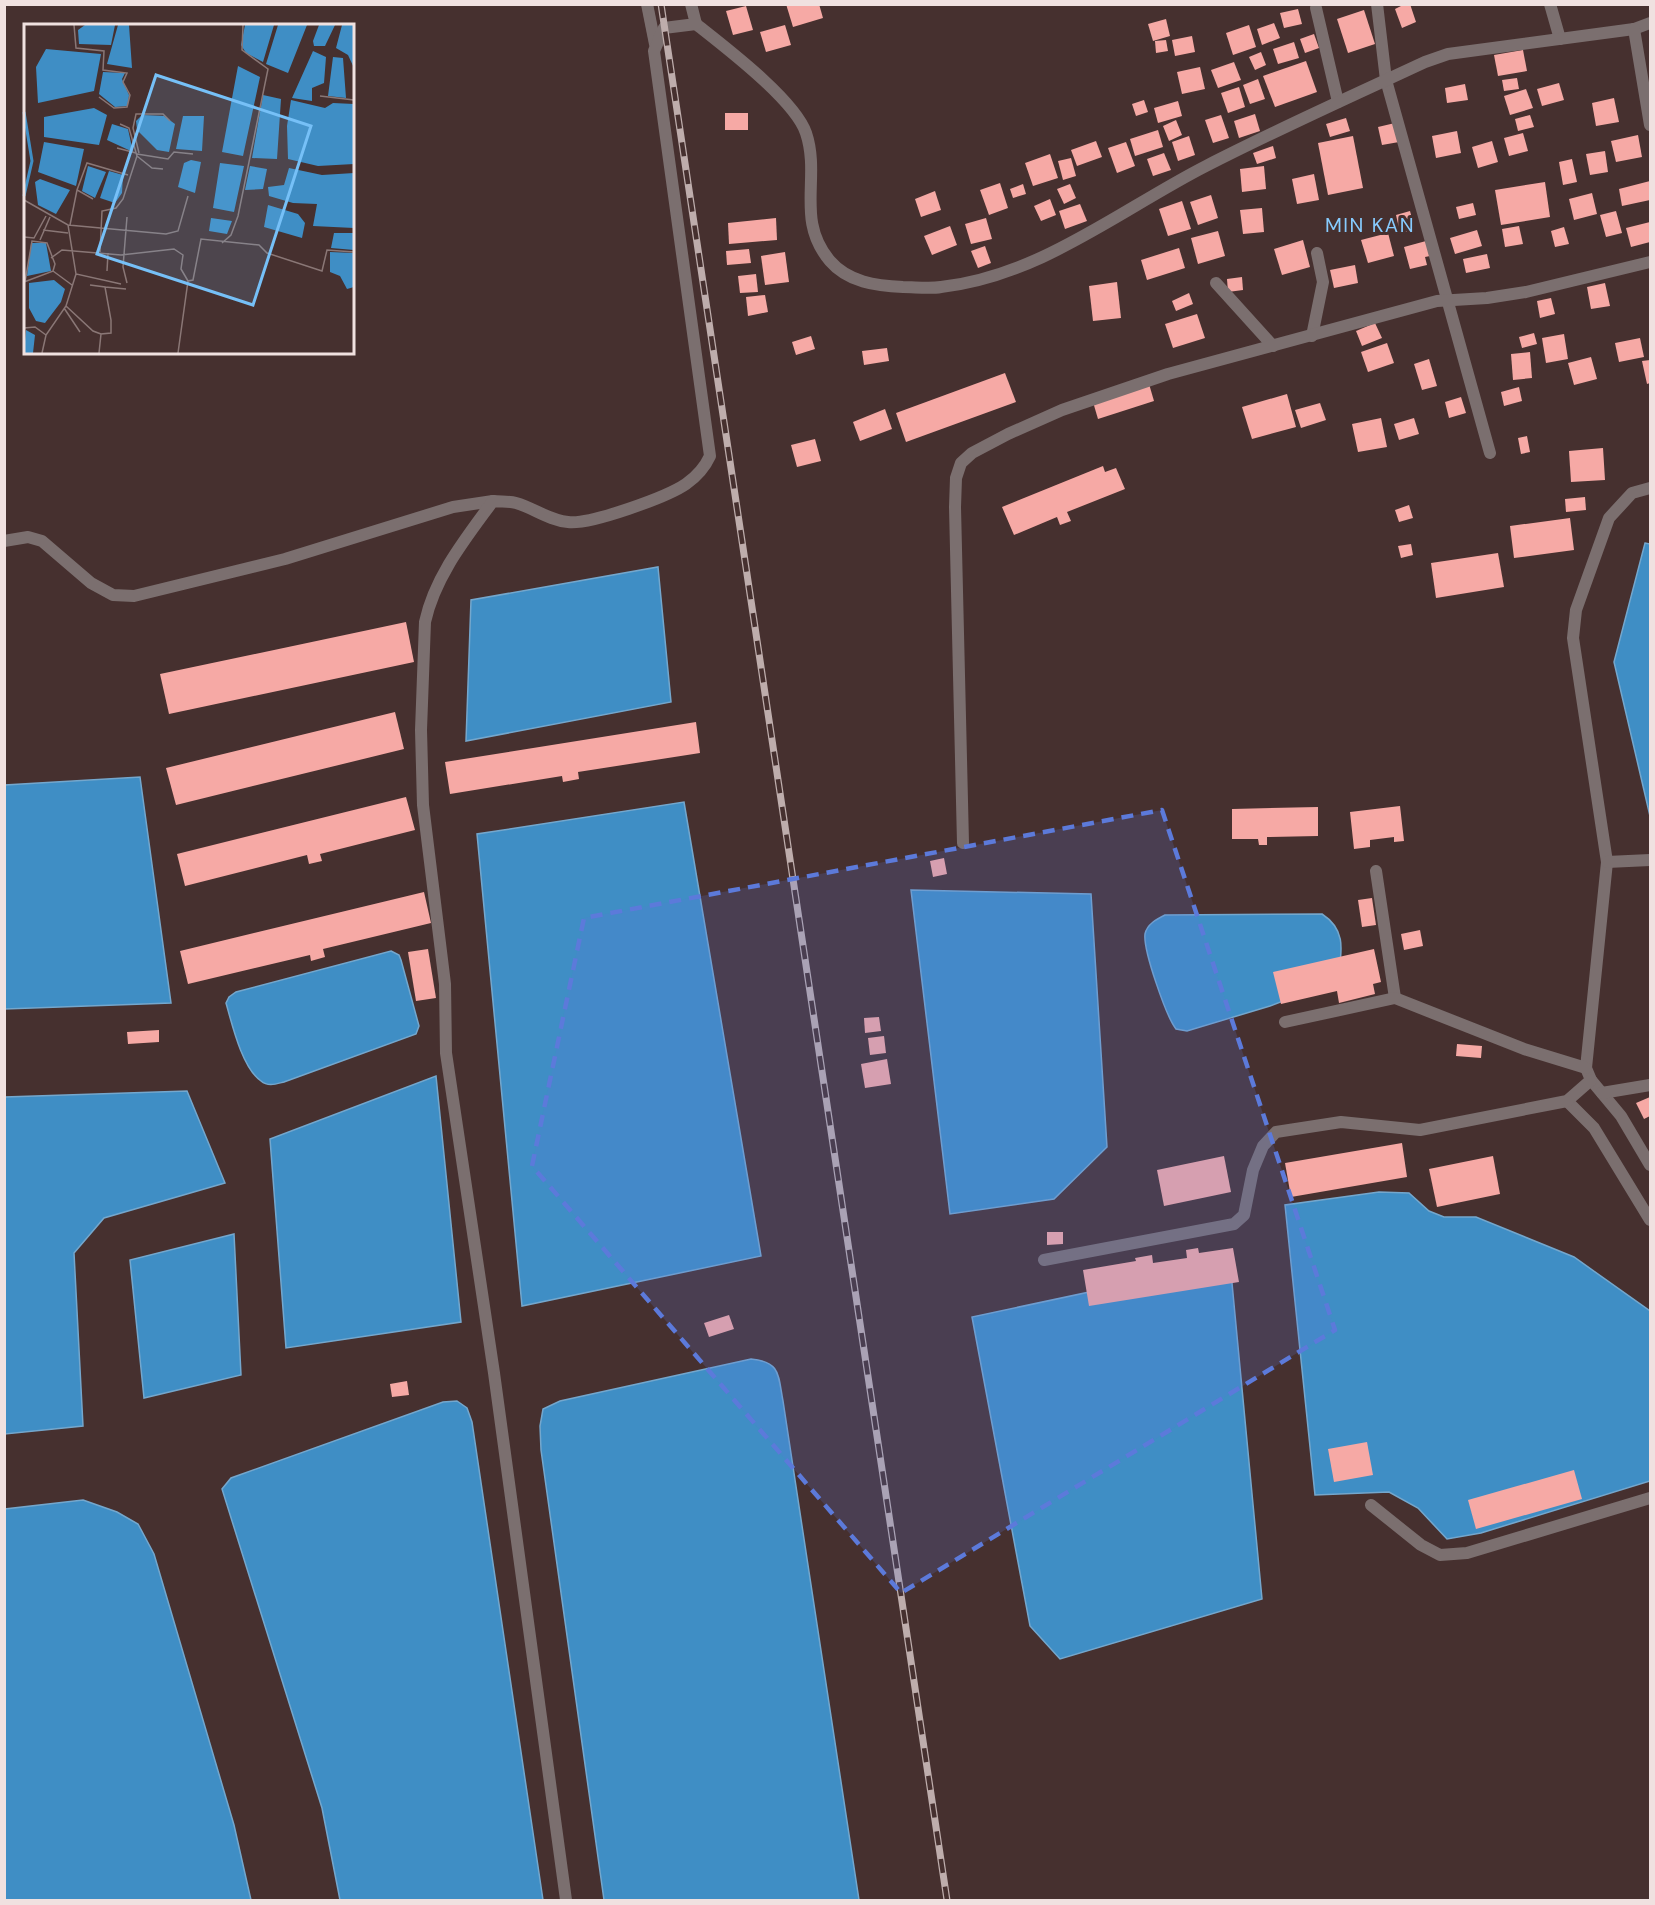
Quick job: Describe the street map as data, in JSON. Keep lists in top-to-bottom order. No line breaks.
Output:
{"districts":["MIN KAN"]}
